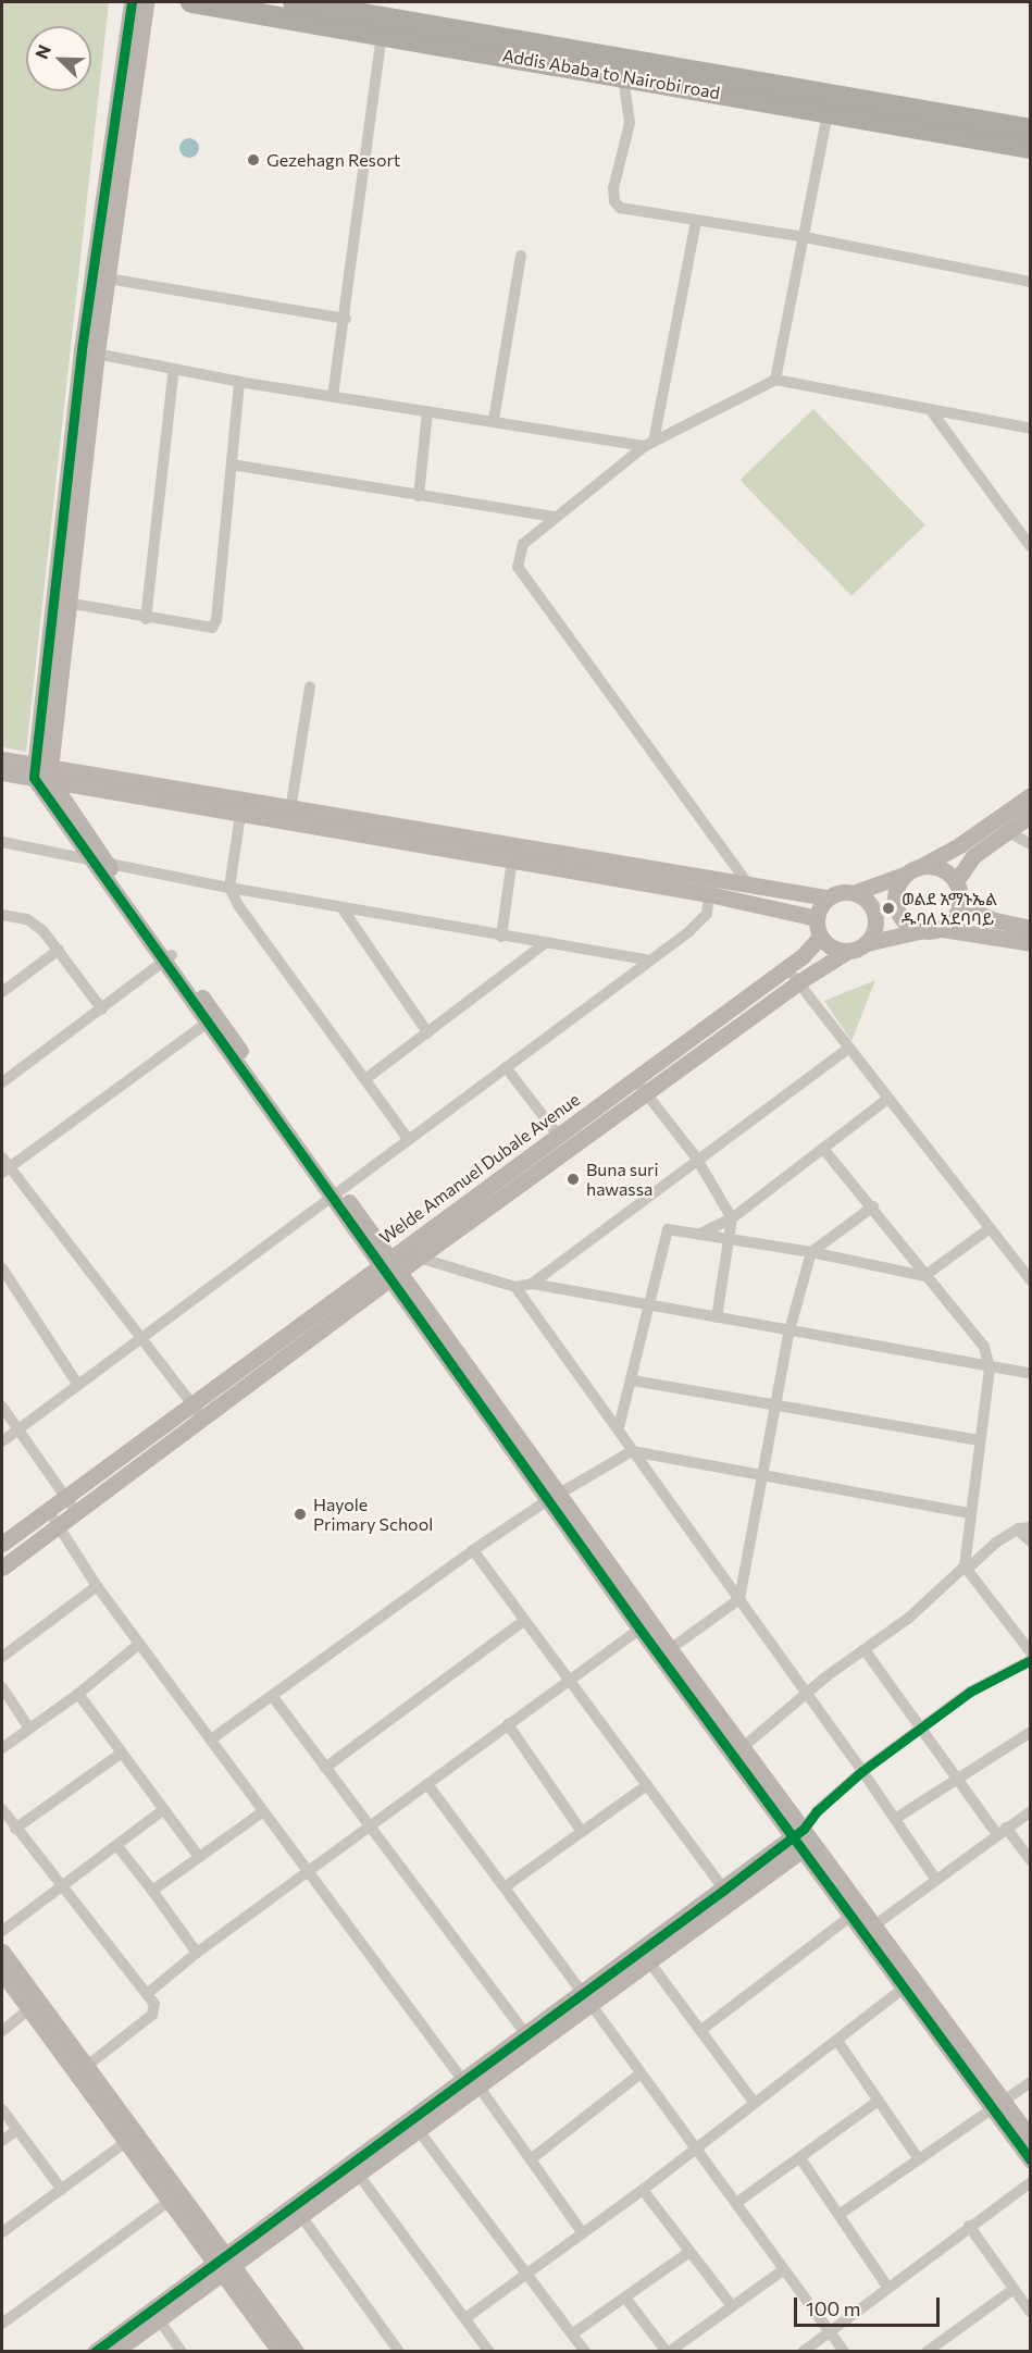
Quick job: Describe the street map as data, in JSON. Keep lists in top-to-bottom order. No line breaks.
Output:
{"streets":{"highway":["Addis Ababa to Nairobi road"],"street":["Welde Amanuel Dubale Avenue"]},"places":["Gezehagn Resort","ወልደ አማኑኤል ዱባለ አደባባይ","Buna suri hawassa","Hayole Primary School"],"scale_bar":"100 m","north":"top left"}
